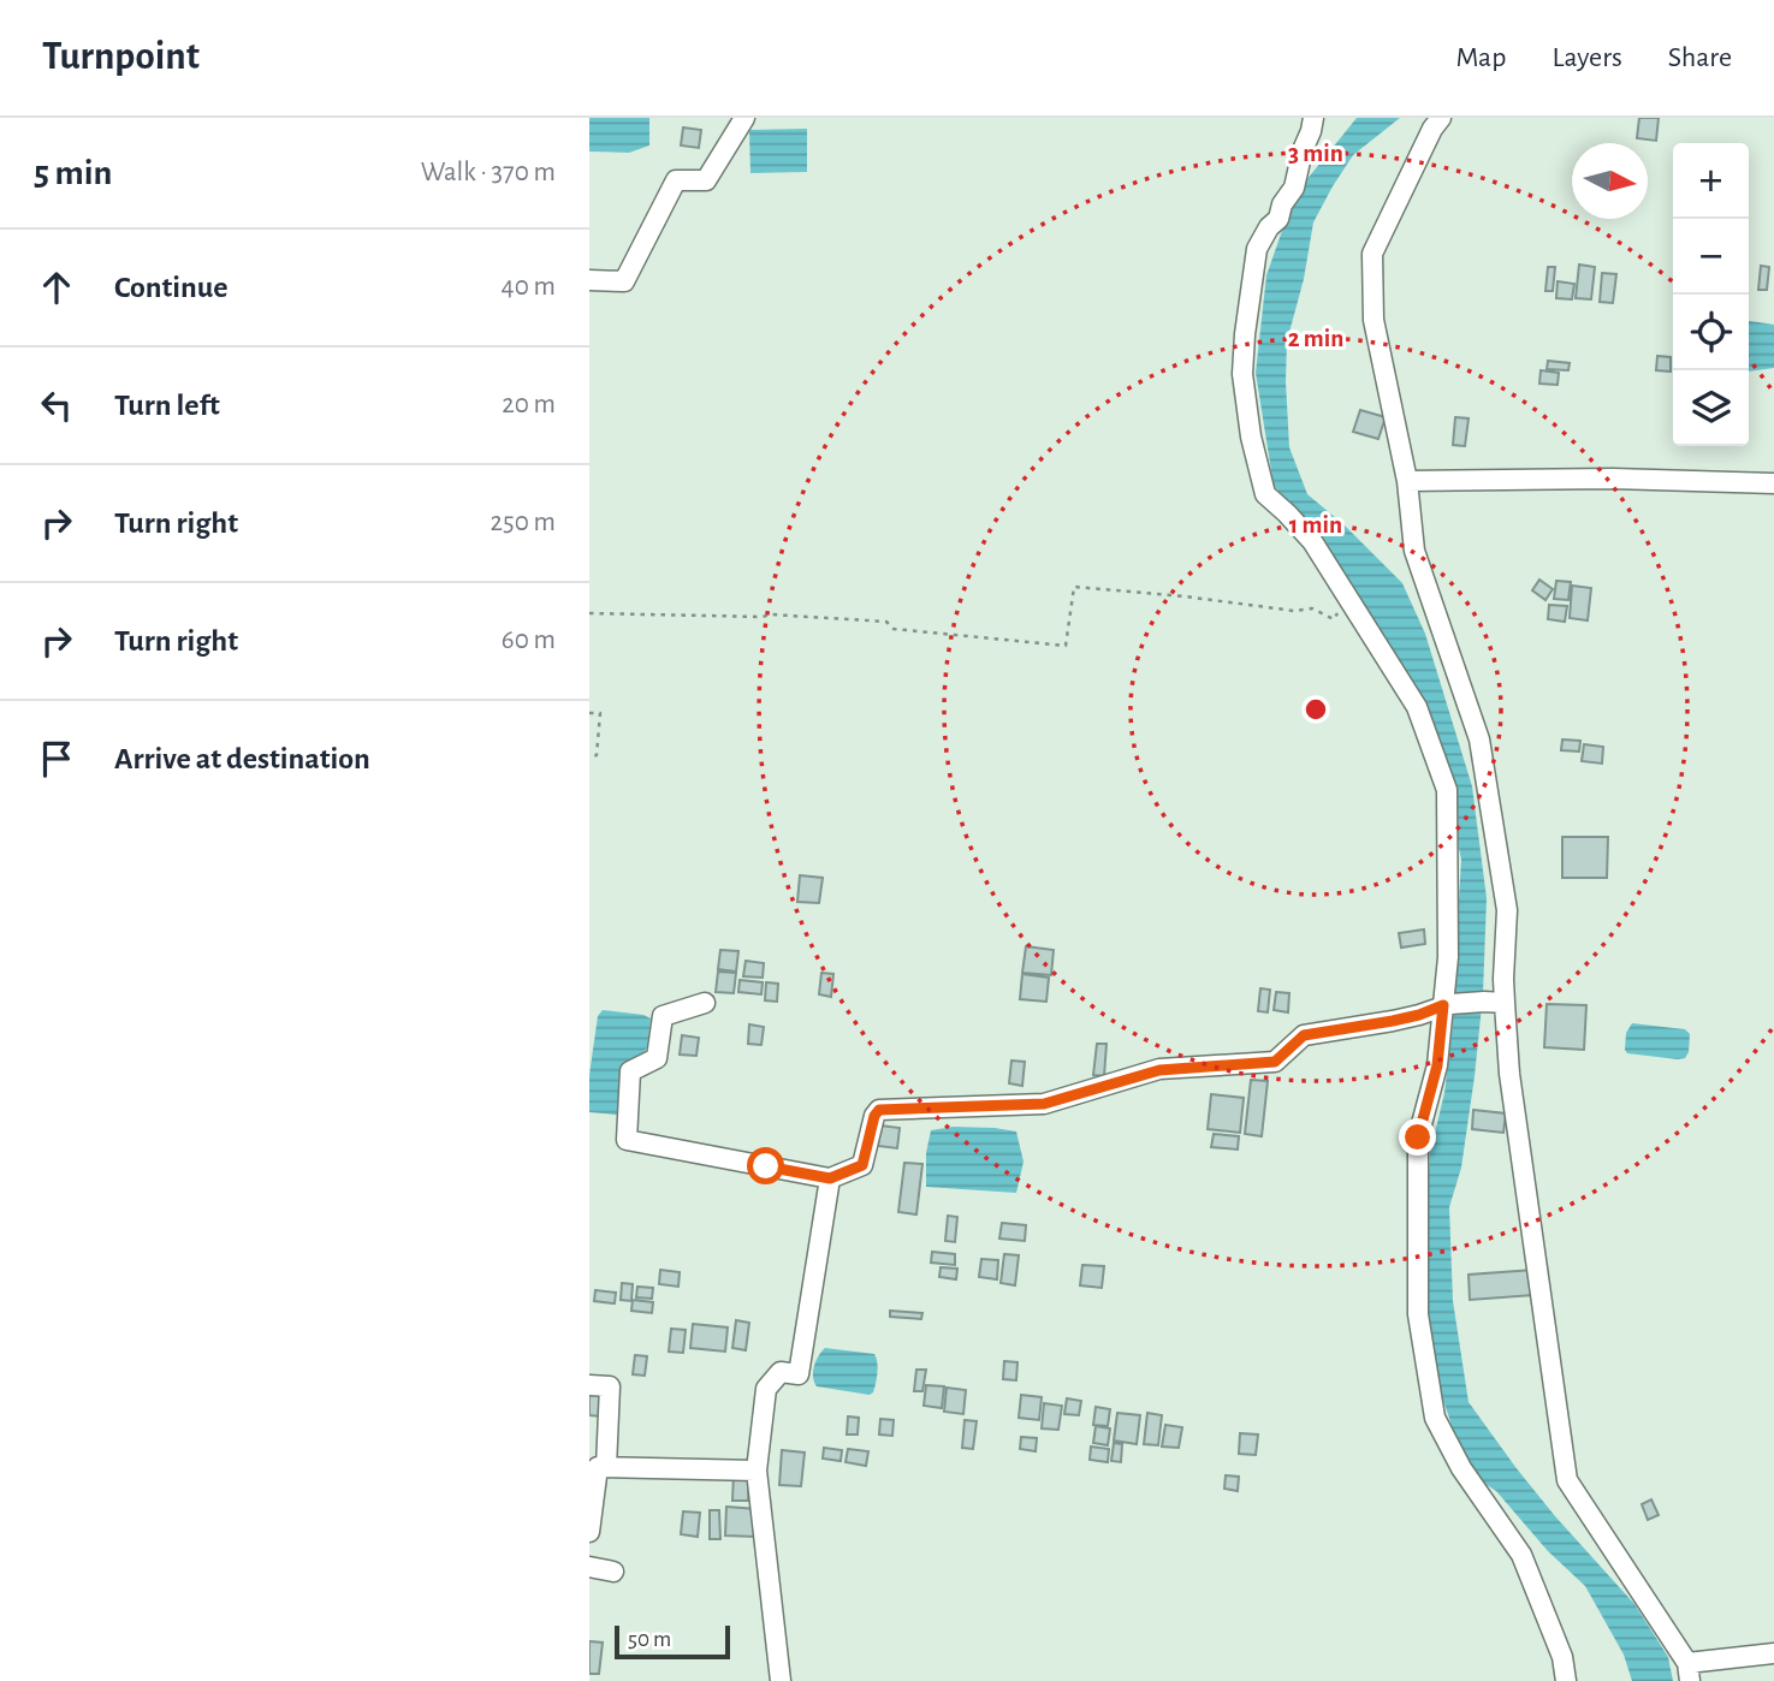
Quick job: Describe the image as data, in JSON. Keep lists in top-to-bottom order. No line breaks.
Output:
{"scale_bar":"50 m","north":"right","page":{"header":"Turnpoint","nav":["Map","Layers","Share"],"heading":["5 min","Walk · 370 m"],"map_buttons":["+","−"],"list":[["Continue","40 m"],["Turn left","20 m"],["Turn right","250 m"],["Turn right","60 m"],"Arrive at destination"],"scale":"50 m"},"rings":["3 min","2 min","1 min"]}
